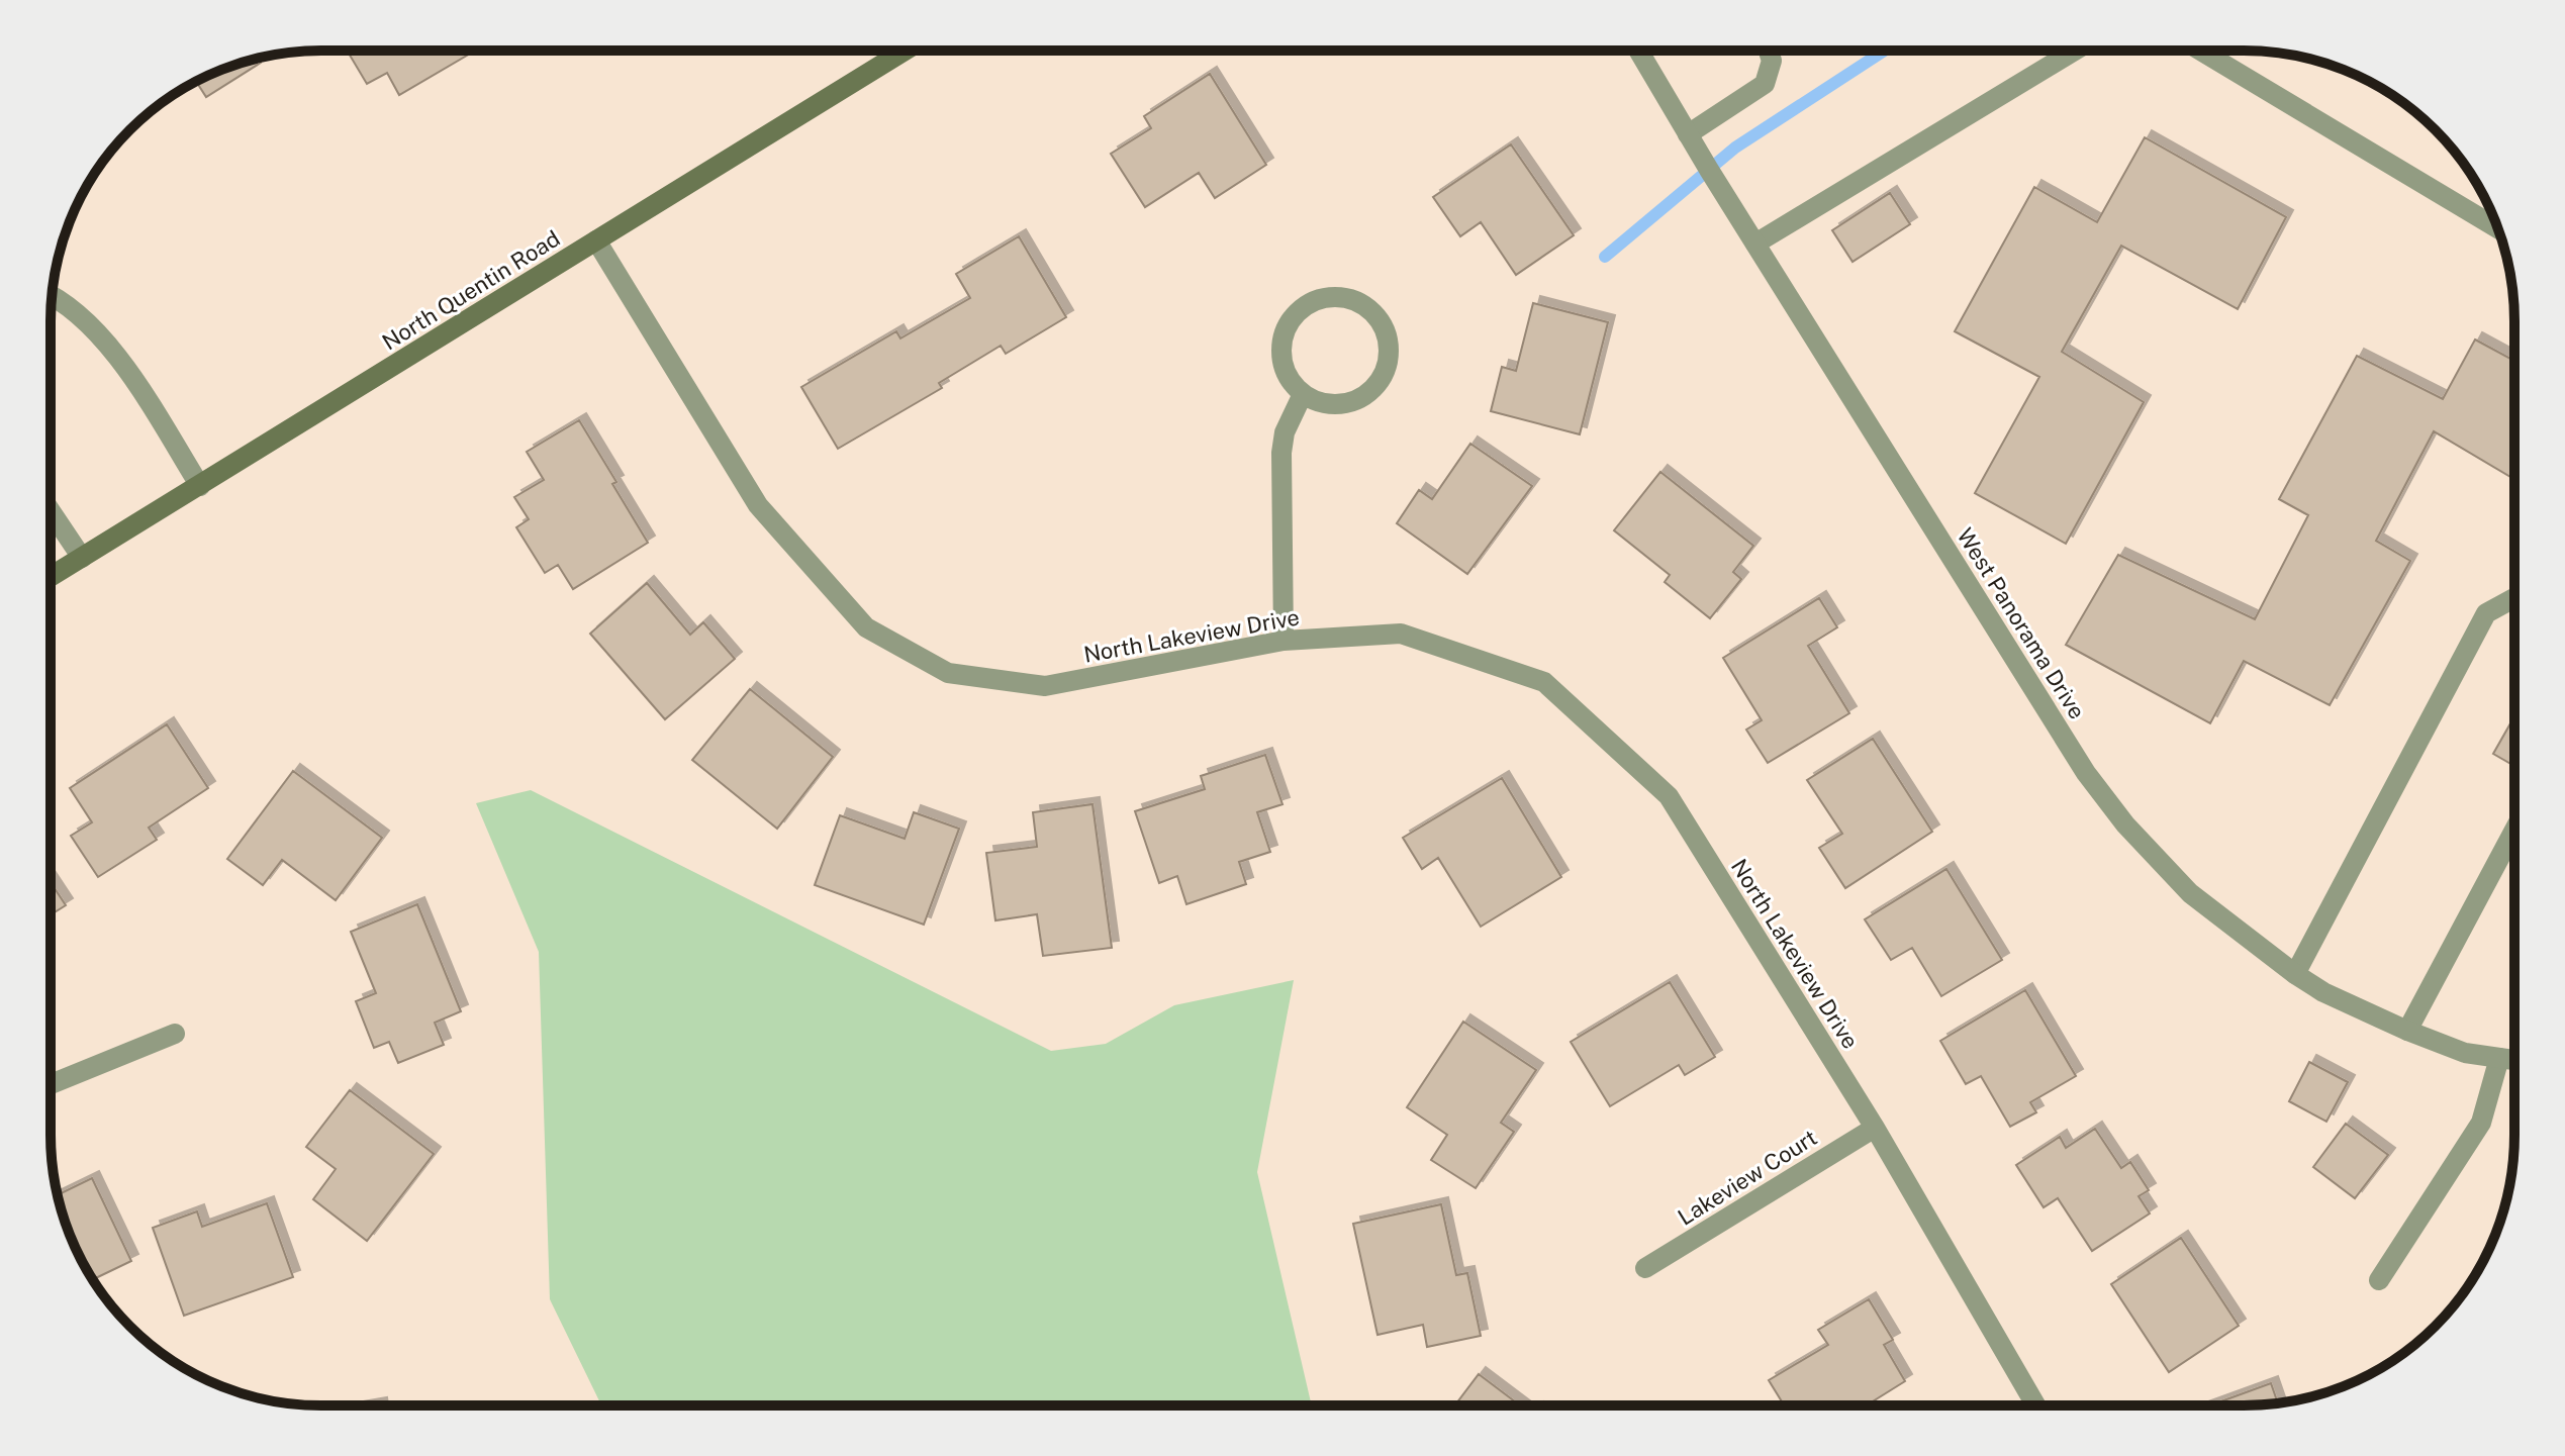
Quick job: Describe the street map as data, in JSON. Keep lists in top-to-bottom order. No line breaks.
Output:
{"streets":{"main road":["North Quentin Road"],"street":["West Panorama Drive","North Lakeview Drive","Lakeview Court"]},"crossings":[["North Quentin Road","North Lakeview Drive"],["North Lakeview Drive","Lakeview Court"]]}
